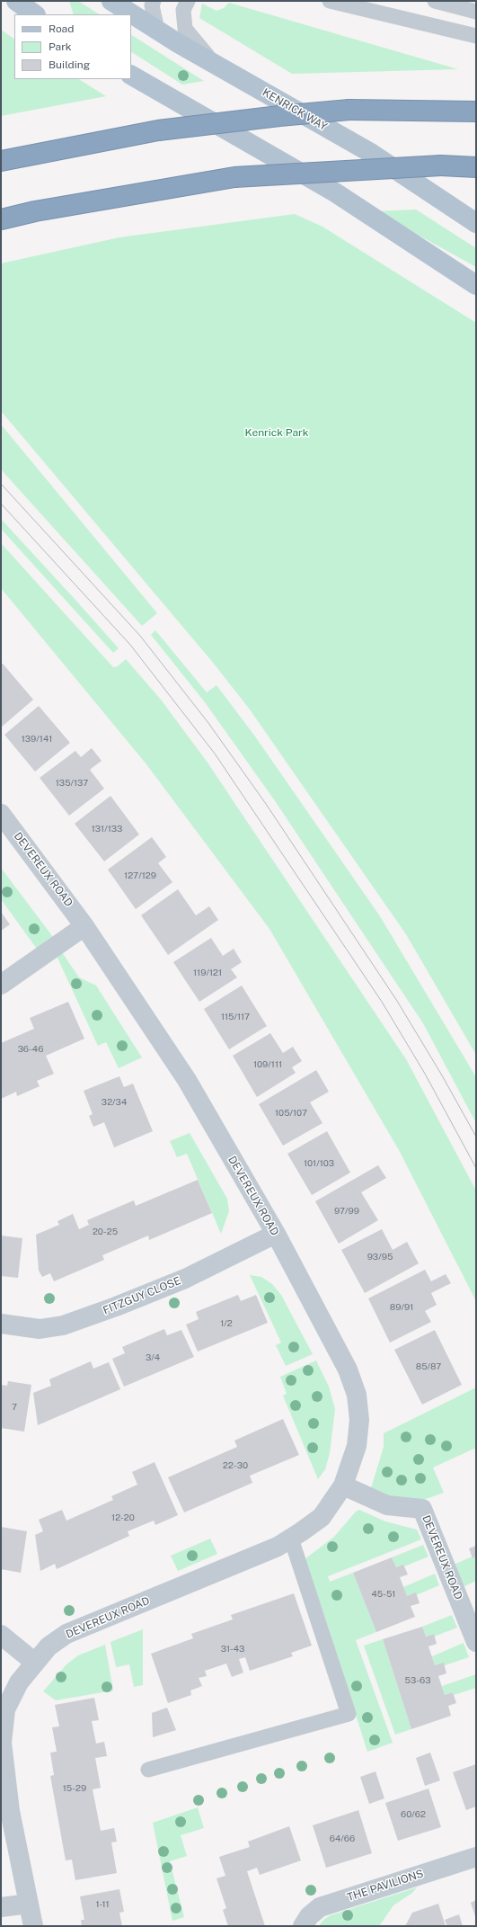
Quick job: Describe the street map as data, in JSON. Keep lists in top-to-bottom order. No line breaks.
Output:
{"streets":{"main road":["KENRICK WAY"],"street":["DEVEREUX ROAD","FITZGUY CLOSE","THE PAVILIONS"]},"crossings":[["DEVEREUX ROAD","FITZGUY CLOSE"]],"parks":["Kenrick Park"],"house_numbers":["139/141","135/137","131/133","127/129","119/121","115/117","36-46","109/111","32/34","105/107","101/103","97/99","20-25","93/95","89/91","1/2","3/4","85/87","7","22-30","12-20","45-51","31-43","53-63","15-29","60/62","64/66","1-11"],"legend":["Road","Park","Building"]}
